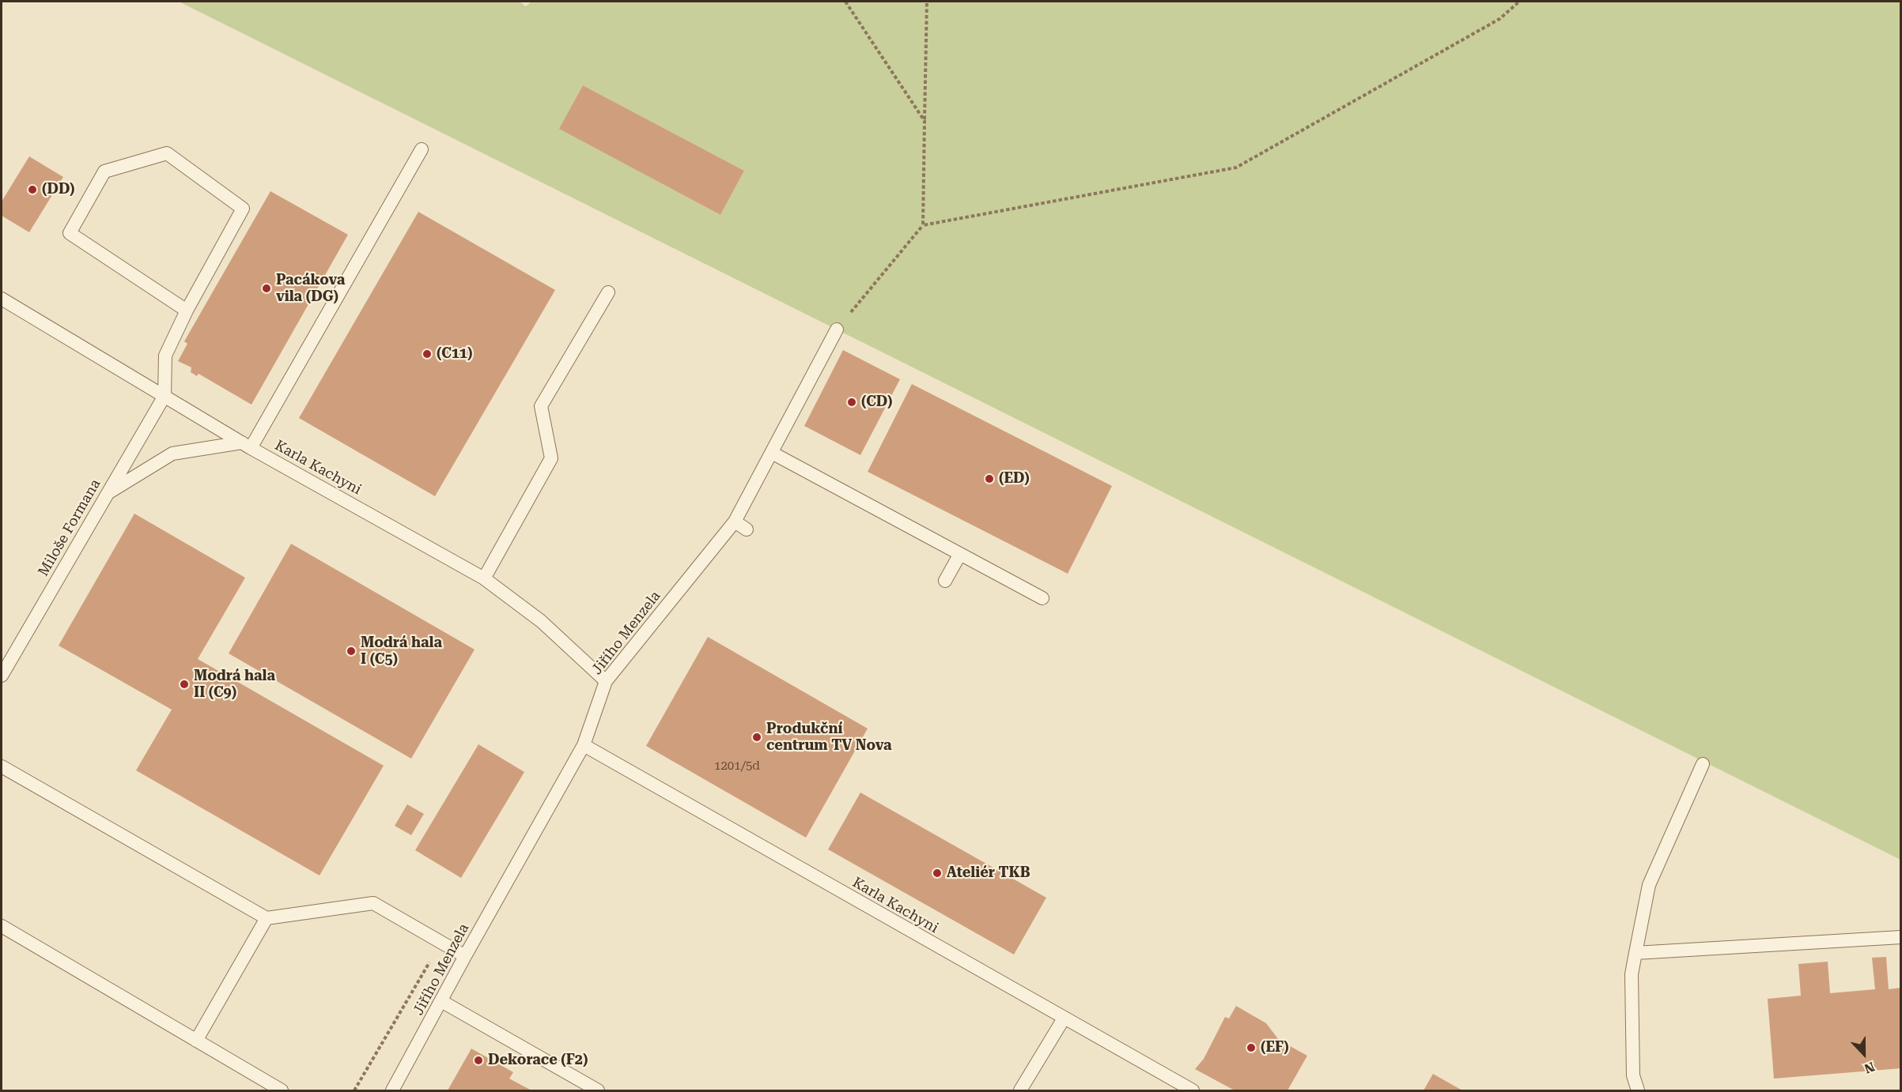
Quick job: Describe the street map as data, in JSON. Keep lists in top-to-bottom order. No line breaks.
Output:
{"streets":{"lane":["Karla Kachyni","Miloše Formana","Jiřího Menzela"]},"crossings":[["Karla Kachyni","Miloše Formana"],["Karla Kachyni","Jiřího Menzela"]],"places":["(DD)","Pacákova vila (DG)","(C11)","(CD)","(ED)","Modrá hala I (C5)","Modrá hala II (C9)","Produkční centrum TV Nova","Ateliér TKB","(EF)","Dekorace (F2)"],"house_numbers":["1201/5d"],"north":"bottom"}
